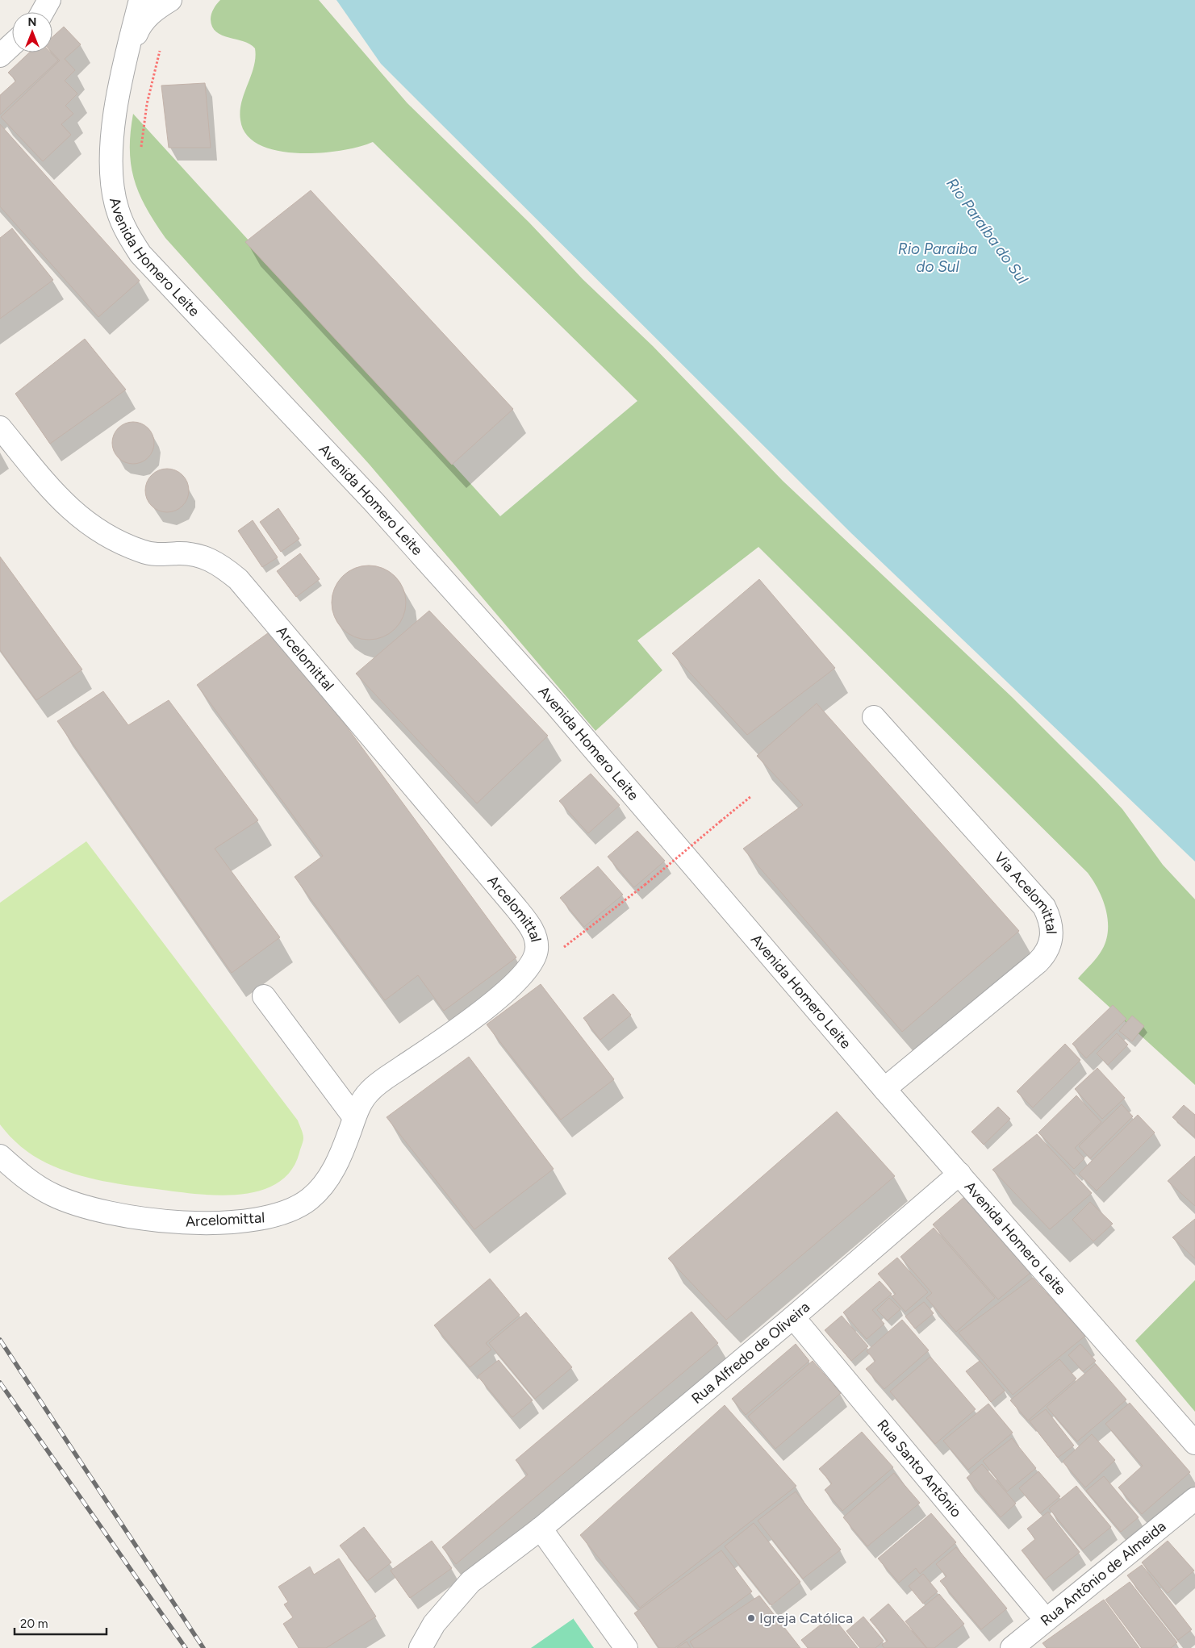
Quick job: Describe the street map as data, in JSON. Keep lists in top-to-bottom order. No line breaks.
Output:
{"streets":{"street":["Avenida Homero Leite","Arcelomittal","Via Acelomittal","Rua Alfredo de Oliveira","Rua Santo Antônio","Rua Antônio de Almeida"]},"crossings":[["Avenida Homero Leite","Via Acelomittal"],["Avenida Homero Leite","Rua Alfredo de Oliveira"],["Rua Alfredo de Oliveira","Rua Santo Antônio"],["Rua Santo Antônio","Rua Antônio de Almeida"]],"water":["Rio Paraíba do Sul","Rio Paraiba do Sul"],"places":["Igreja Católica"],"scale_bar":"20 m","north":"top"}
